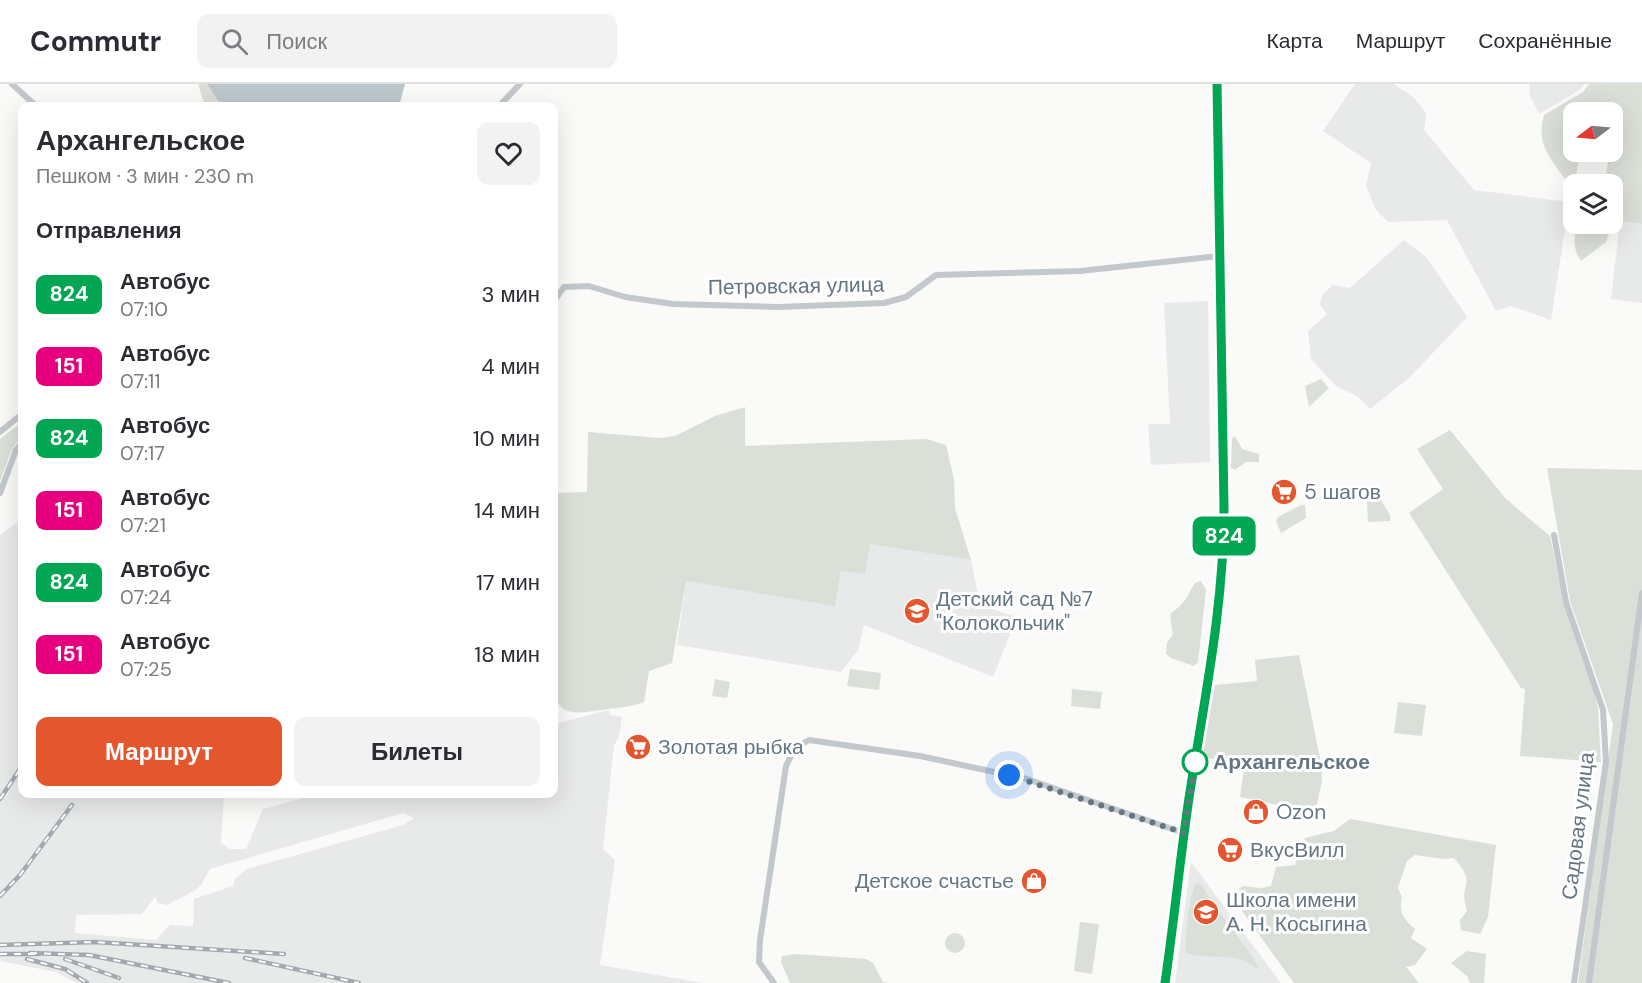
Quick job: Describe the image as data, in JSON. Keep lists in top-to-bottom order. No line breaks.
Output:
{"streets":{"street":["Петровская улица","Садовая улица"]},"places":{"supermarket":["5 шагов","Золотая рыбка","ВкусВилл"],"school or university":["Детский сад №7 \"Колокольчик\"","Школа имени А. Н. Косыгина"],"other":["Архангельское"],"shop":["Ozon","Детское счастье"]},"lines":["bus line 824"],"north":"left","page":{"header":"Commutr","search":"Поиск","nav":["Карта","Маршрут","Сохранённые"],"on_map":"824","heading":[["Архангельское","Пешком · 3 мин · 230 m"],"Отправления"],"list":[{"mark":"824","name":"Автобус","note":"07:10","value":"3 мин"},{"mark":"151","name":"Автобус","note":"07:11","value":"4 мин"},{"mark":"824","name":"Автобус","note":"07:17","value":"10 мин"},{"mark":"151","name":"Автобус","note":"07:21","value":"14 мин"},{"mark":"824","name":"Автобус","note":"07:24","value":"17 мин"},{"mark":"151","name":"Автобус","note":"07:25","value":"18 мин"}],"buttons":["Маршрут","Билеты"]}}
